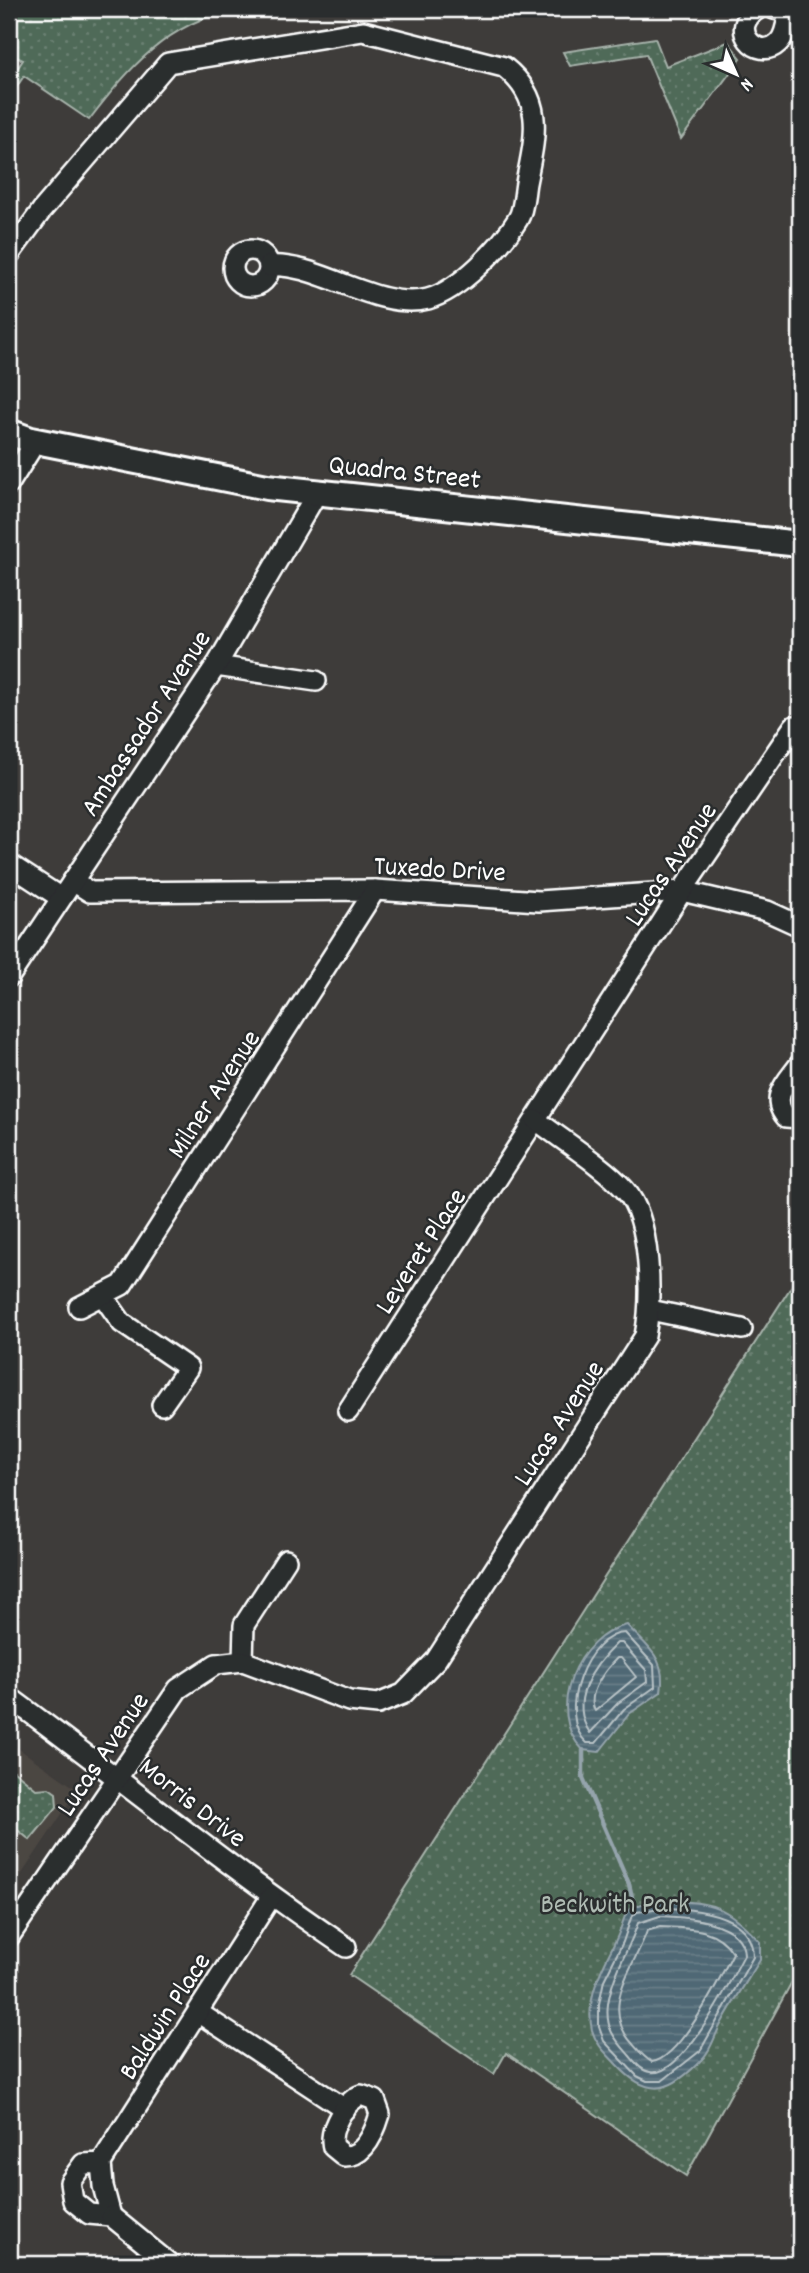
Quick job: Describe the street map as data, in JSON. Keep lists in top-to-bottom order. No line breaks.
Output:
{"streets":{"main road":["Quadra Street"],"street":["Ambassador Avenue","Lucas Avenue","Tuxedo Drive","Milner Avenue","Leveret Place","Morris Drive","Baldwin Place"]},"crossings":[["Quadra Street","Ambassador Avenue"],["Ambassador Avenue","Tuxedo Drive"],["Lucas Avenue","Tuxedo Drive"],["Lucas Avenue","Leveret Place"],["Lucas Avenue","Morris Drive"],["Tuxedo Drive","Milner Avenue"],["Morris Drive","Baldwin Place"]],"parks":["Beckwith Park"],"north":"bottom right"}
